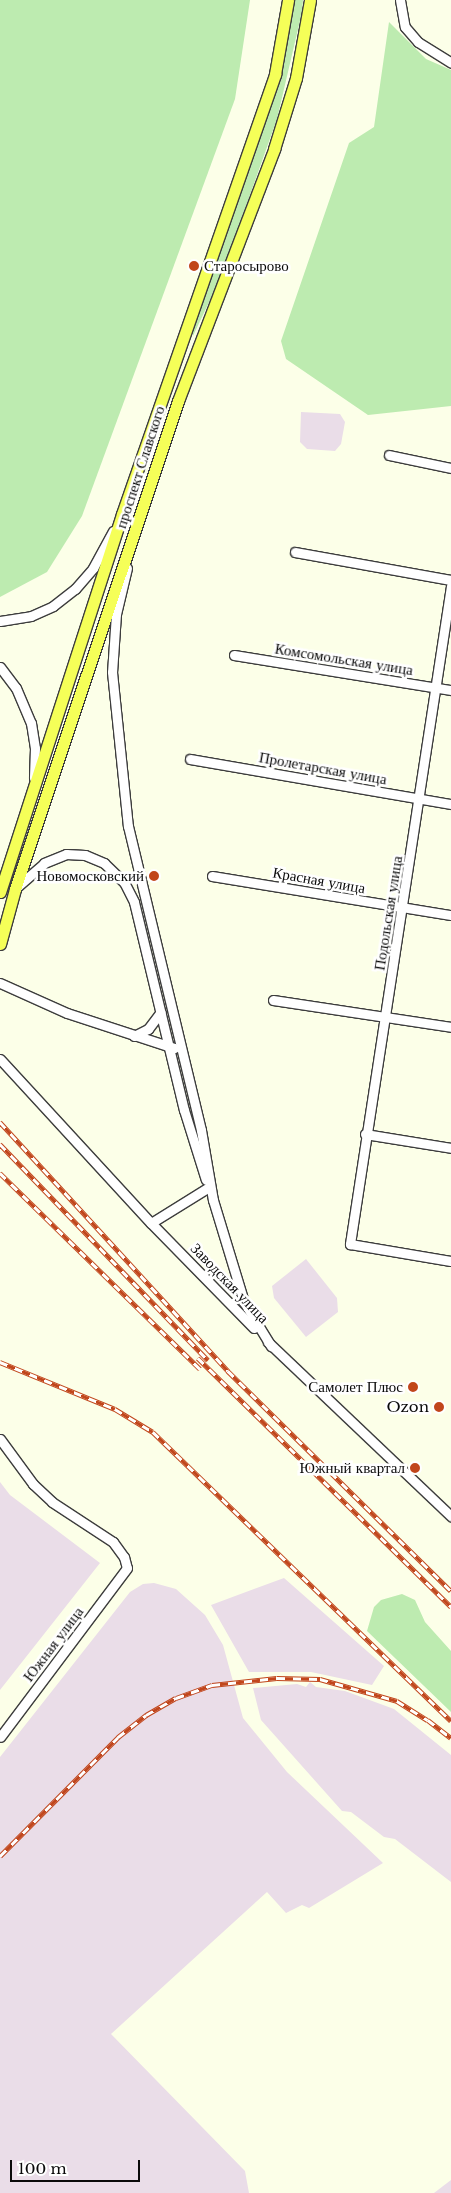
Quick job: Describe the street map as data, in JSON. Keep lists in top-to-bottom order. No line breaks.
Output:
{"streets":{"main road":["проспект Славского"],"street":["Комсомольская улица","Пролетарская улица","Красная улица","Подольская улица","Заводская улица","Южная улица"]},"crossings":[["Комсомольская улица","Подольская улица"],["Пролетарская улица","Подольская улица"],["Красная улица","Подольская улица"]],"places":["Старосырово","Новомосковский","Самолет Плюс","Ozon","Южный квартал"],"scale_bar":"100 m"}
